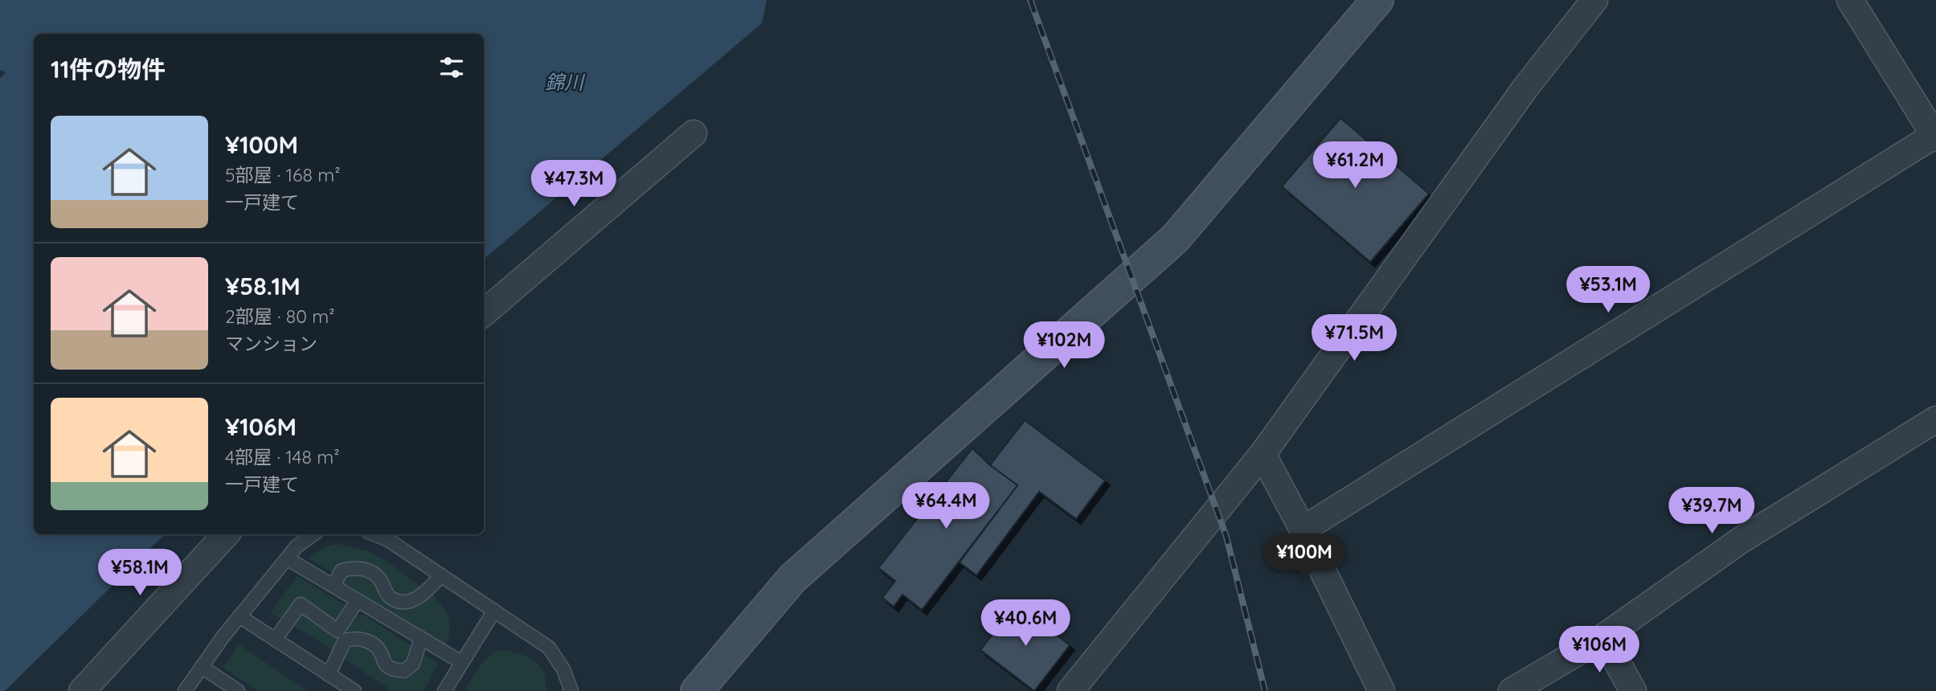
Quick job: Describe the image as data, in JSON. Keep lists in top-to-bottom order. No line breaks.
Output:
{"water":["錦川"],"page":{"heading":"11件の物件","list":[{"name":"¥100M","note":"5部屋 · 168 m² · 一戸建て"},{"name":"¥58.1M","note":"2部屋 · 80 m² · マンション"},{"name":"¥106M","note":"4部屋 · 148 m² · 一戸建て"}],"price":["¥61.2M","¥47.3M","¥53.1M","¥71.5M","¥102M","¥64.4M","¥39.7M","¥100M","¥58.1M","¥40.6M","¥106M"]}}
